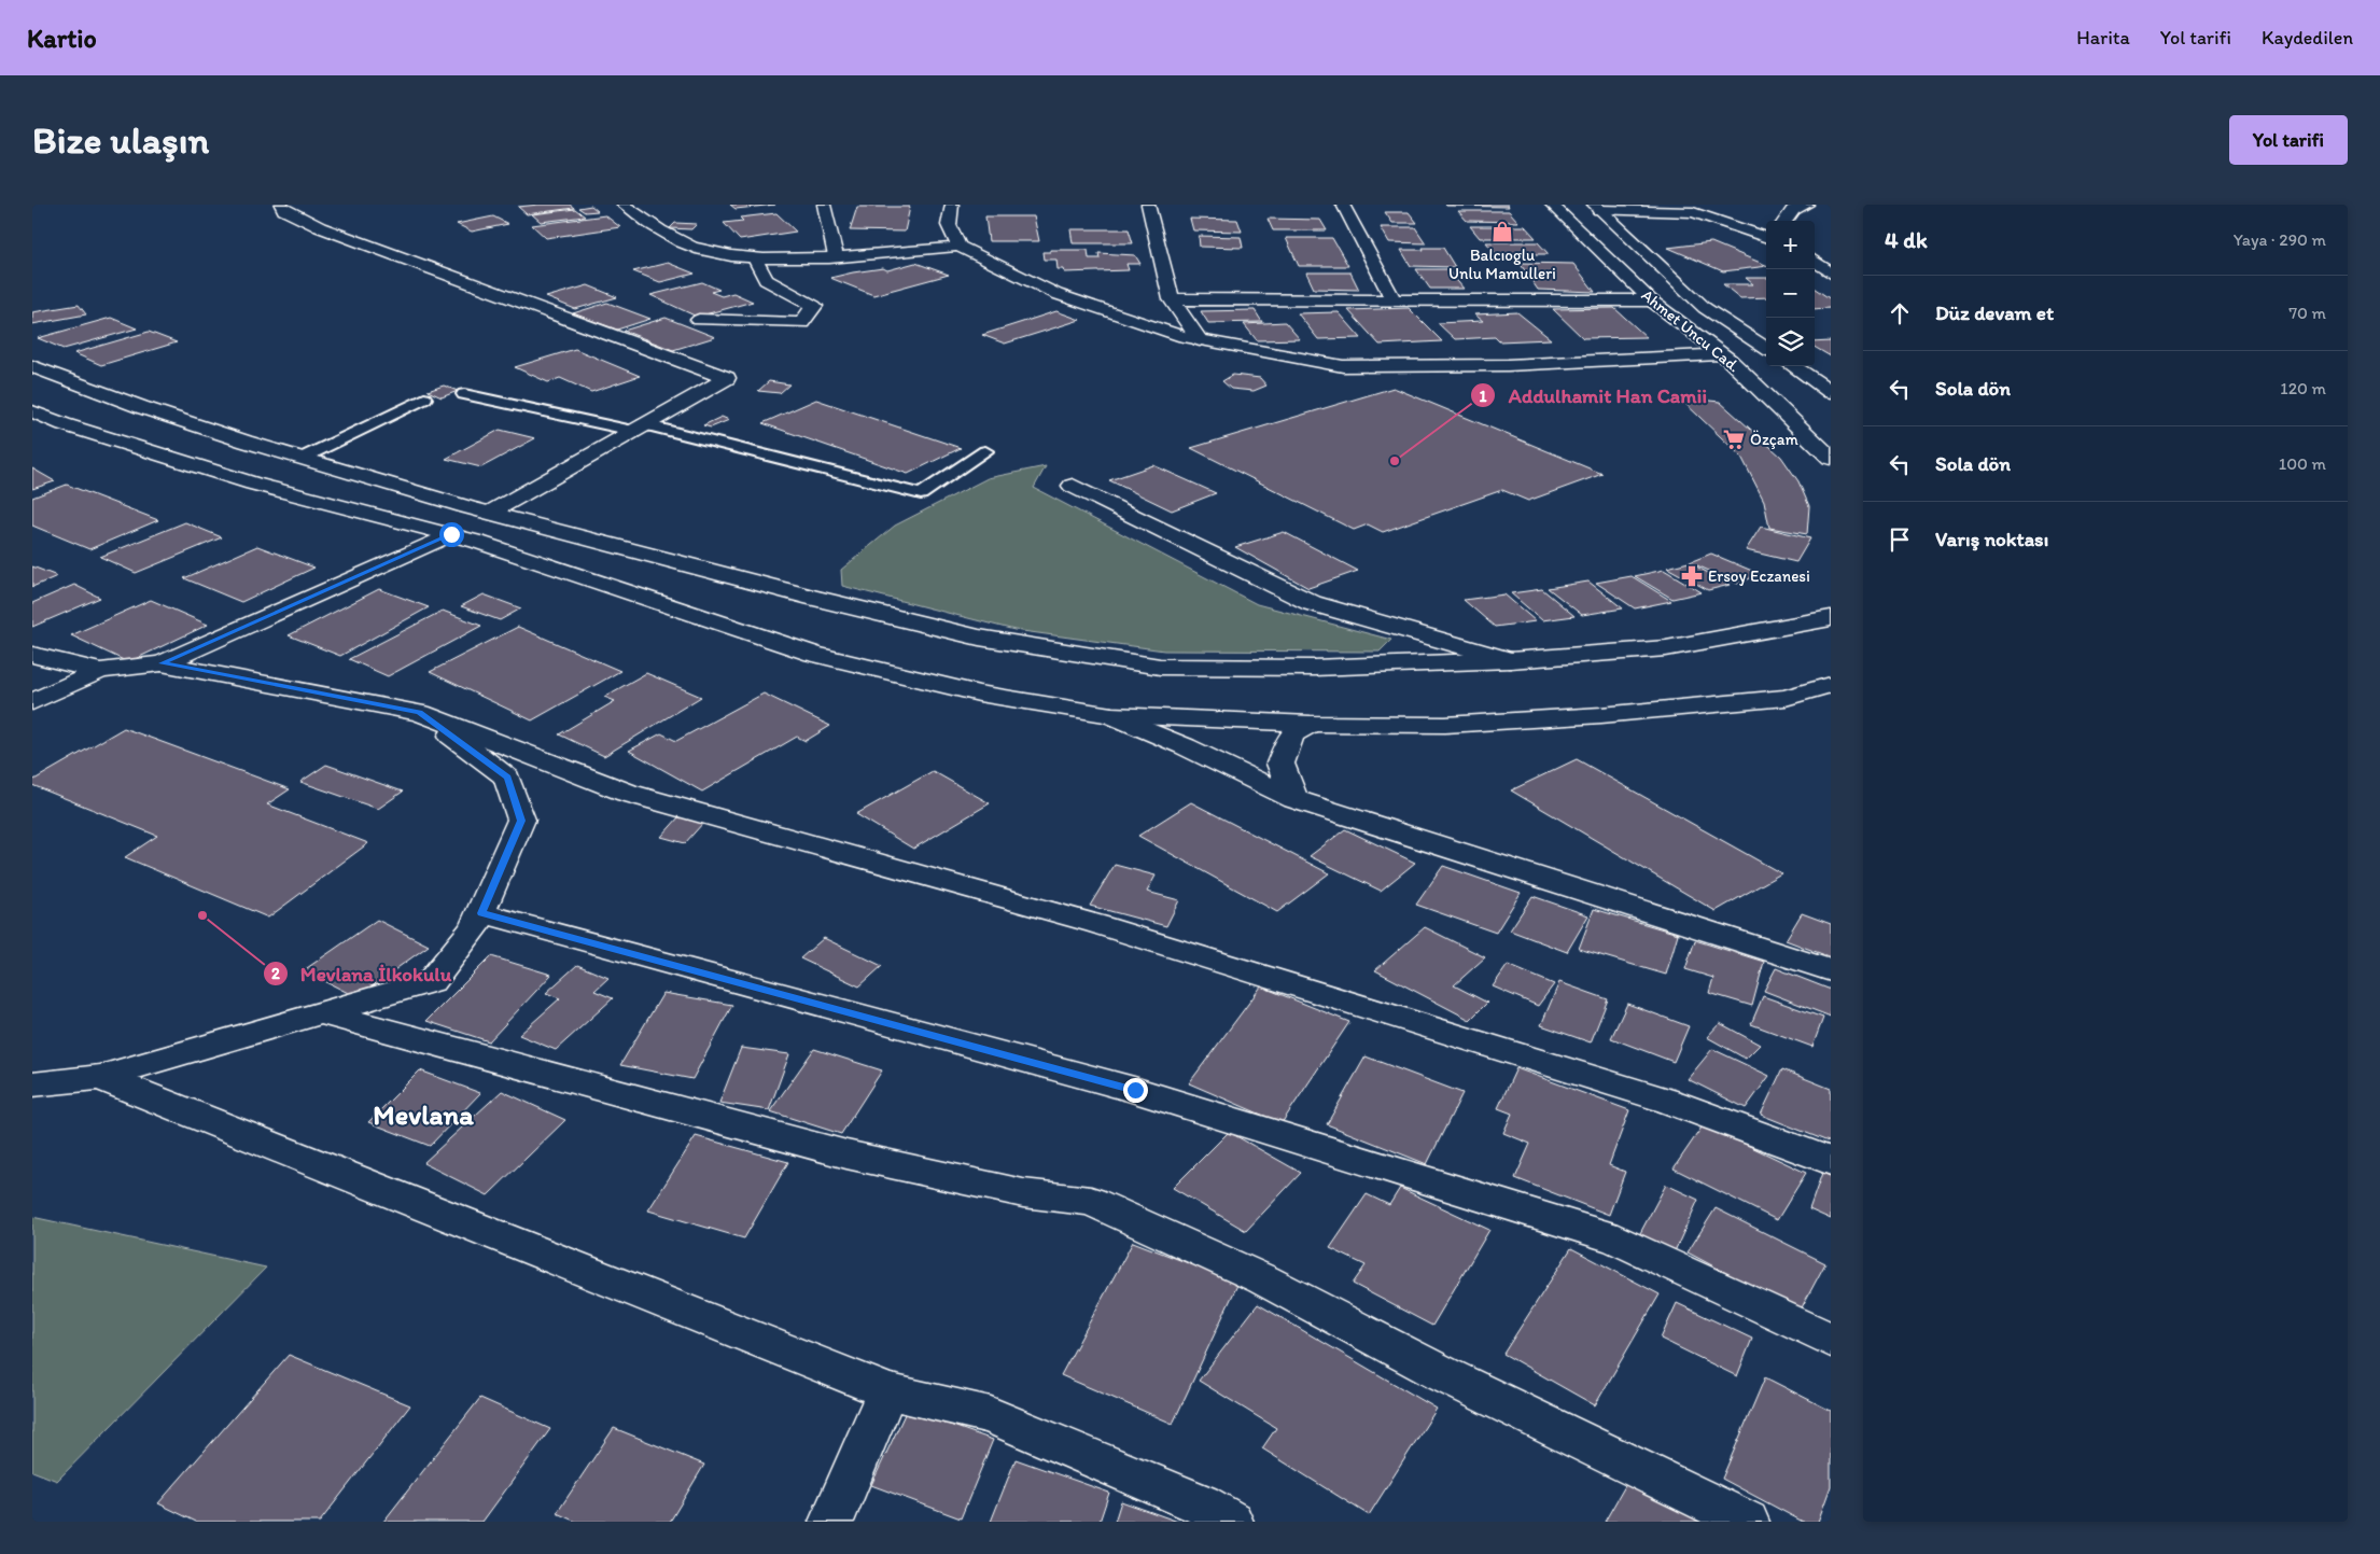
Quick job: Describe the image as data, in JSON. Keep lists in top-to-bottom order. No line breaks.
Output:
{"streets":{"street":["Ahmet Uncu Cad."]},"districts":["Mevlana"],"places":{"shop":["Balcıoglu Unlu Mamulleri"],"supermarket":["Özçam"],"other":["Addulhamit Han Camii","Mevlana İlkokulu"],"pharmacy":["Ersoy Eczanesi"]},"page":{"header":"Kartio","nav":["Harita","Yol tarifi","Kaydedilen"],"buttons":"Yol tarifi","title":"Bize ulaşın","heading":["4 dk","Yaya · 290 m"],"map_buttons":["+","−"],"list":[["Düz devam et","70 m"],["Sola dön","120 m"],["Sola dön","100 m"],"Varış noktası"]}}
